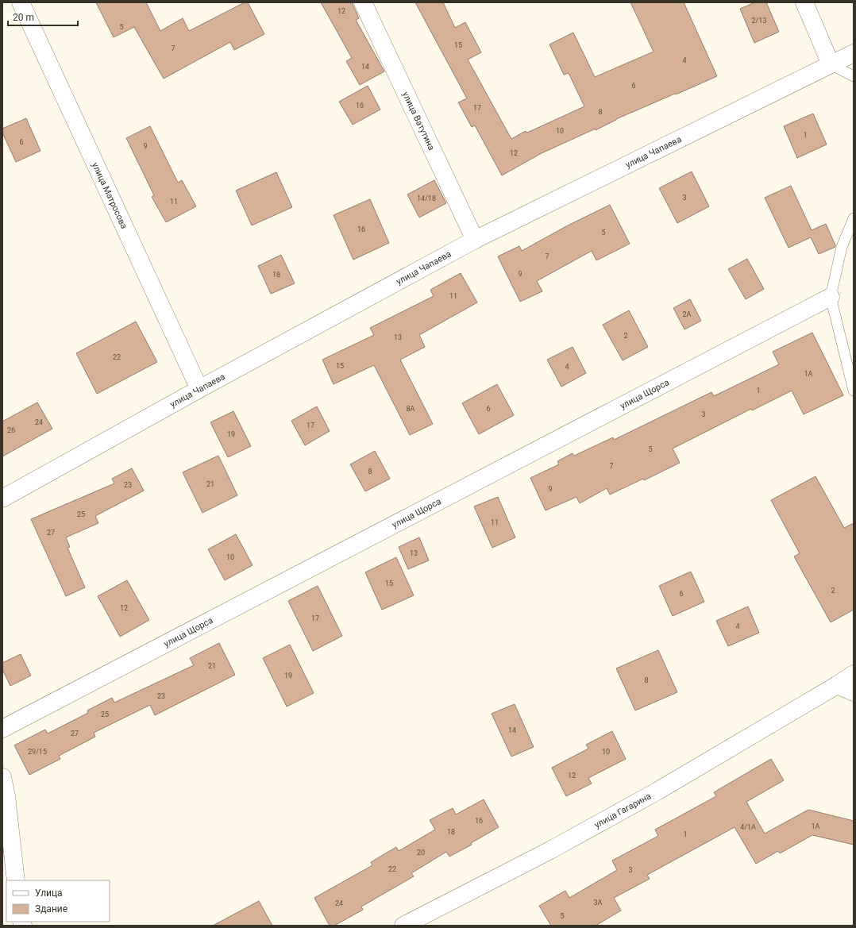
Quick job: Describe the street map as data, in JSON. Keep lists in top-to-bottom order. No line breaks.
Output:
{"streets":{"street":["улица Ватутина","улица Чапаева","улица Матросова","улица Щорса","улица Гагарина"]},"crossings":[["улица Ватутина","улица Чапаева"],["улица Чапаева","улица Матросова"]],"house_numbers":["12","2/13","5","15","7","4","14","6","16","17","8","10","1","6","9","12","3","14/18","11","16","5","7","9","18","11","2А","2","13","22","15","4","1А","1","8А","6","3","24","17","26","19","5","7","8","21","23","9","25","11","27","13","10","15","2","6","12","17","4","21","19","8","23","25","14","27","29/15","10","12","16","1А","4/1А","18","1","20","22","3","3А","24","5"],"legend":["Улица","Здание"],"scale_bar":"20 m"}
